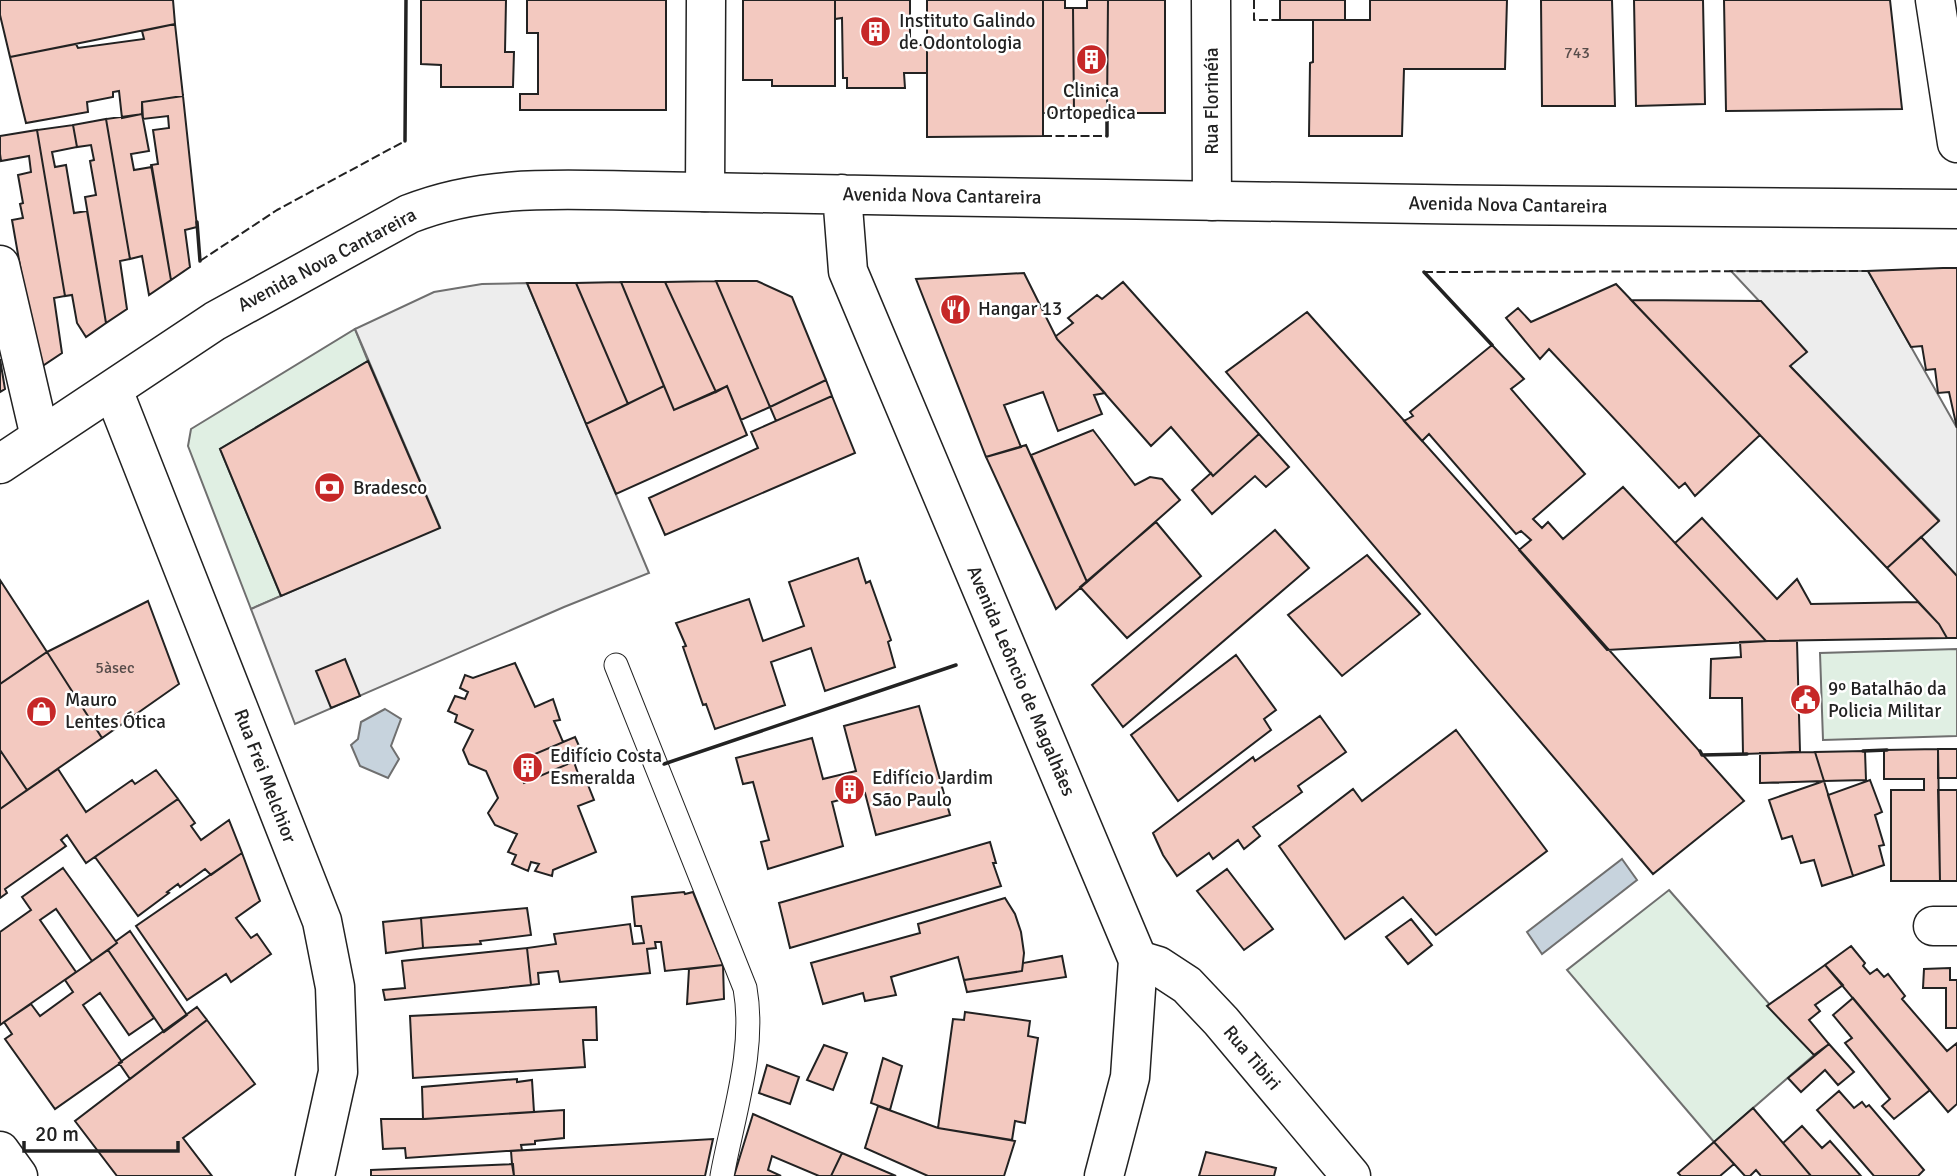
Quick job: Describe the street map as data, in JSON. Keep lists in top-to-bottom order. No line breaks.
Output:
{"streets":{"main road":["Rua Florinéia","Avenida Nova Cantareira","Avenida Leôncio de Magalhães","Rua Frei Melchior","Rua Tibiri"]},"crossings":[["Rua Florinéia","Avenida Nova Cantareira"],["Avenida Nova Cantareira","Avenida Leôncio de Magalhães"],["Avenida Nova Cantareira","Rua Frei Melchior"],["Avenida Leôncio de Magalhães","Rua Tibiri"]],"places":{"building":["Instituto Galindo de Odontologia","Clinica Ortopedica","Edifício Costa Esmeralda","Edifício Jardim São Paulo"],"restaurant":["Hangar 13"],"bank":["Bradesco"],"public building":["9º Batalhão da Policia Militar"],"shop":["Mauro Lentes Ótica"]},"house_numbers":["743","5àsec"],"scale_bar":"20 m"}
